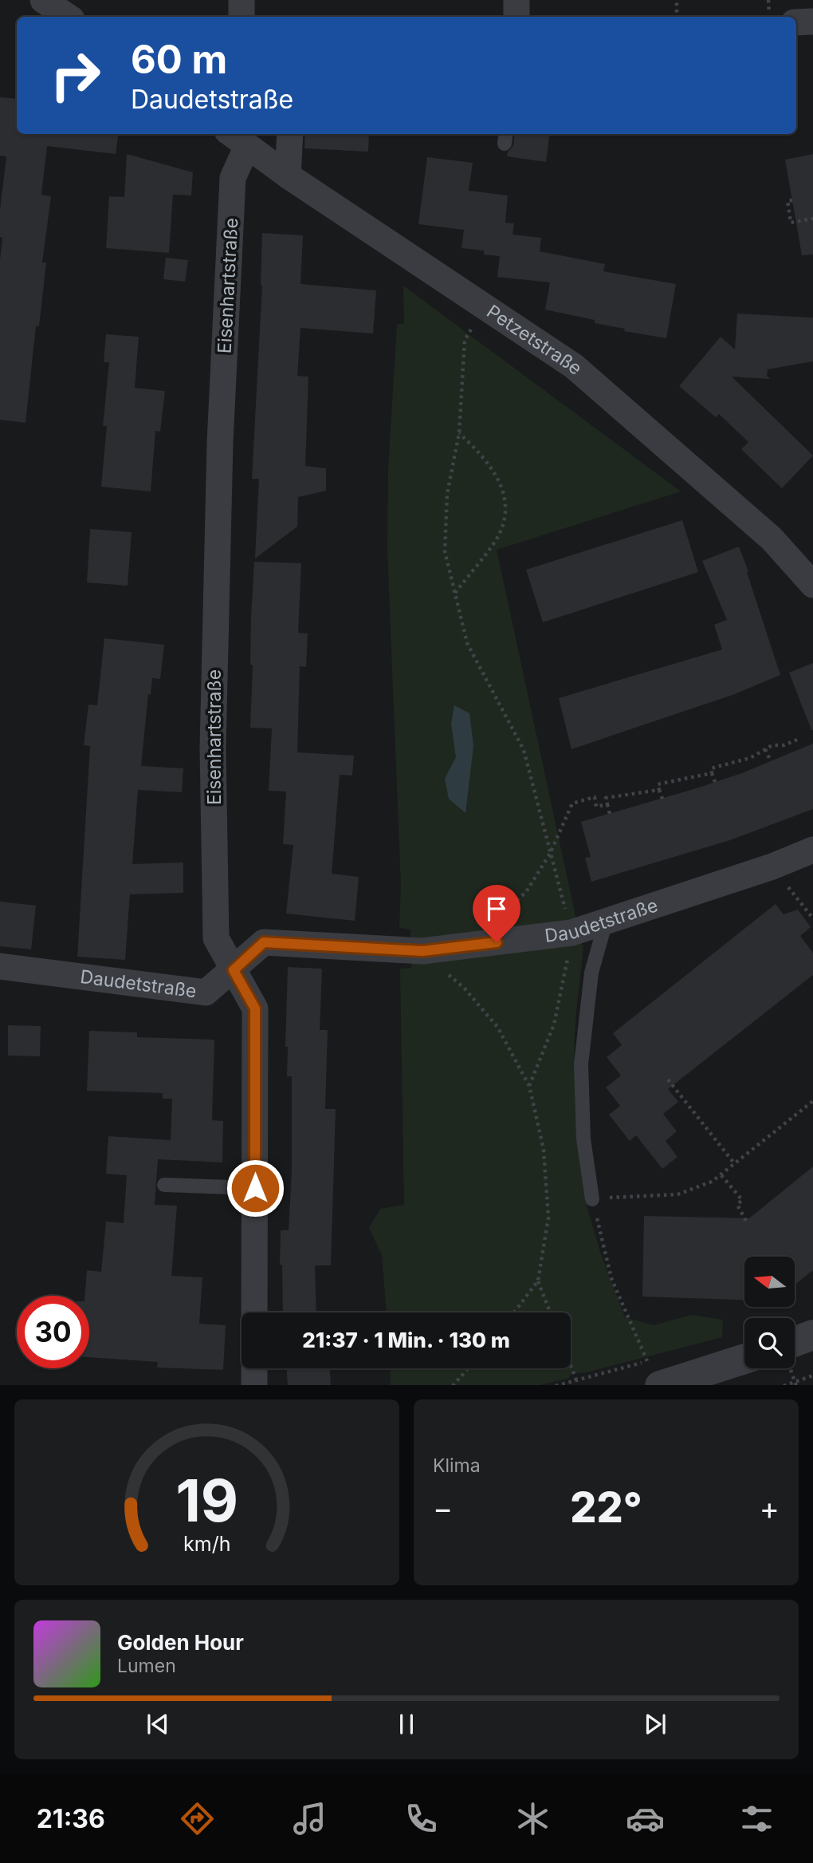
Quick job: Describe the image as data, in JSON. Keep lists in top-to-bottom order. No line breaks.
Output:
{"streets":{"street":["Eisenhartstraße","Petzetstraße","Daudetstraße"]},"crossings":[["Eisenhartstraße","Petzetstraße"],["Eisenhartstraße","Daudetstraße"]],"north":"left","page":{"turn":["60 m","Daudetstraße"],"limit":"30","trip":"21:37 · 1 Min. · 130 m","tile":"Klima","heat":["−","22°","+"],"song":["Golden Hour","Lumen"],"tabs":"21:36","gauge":["19","km/h"]}}
